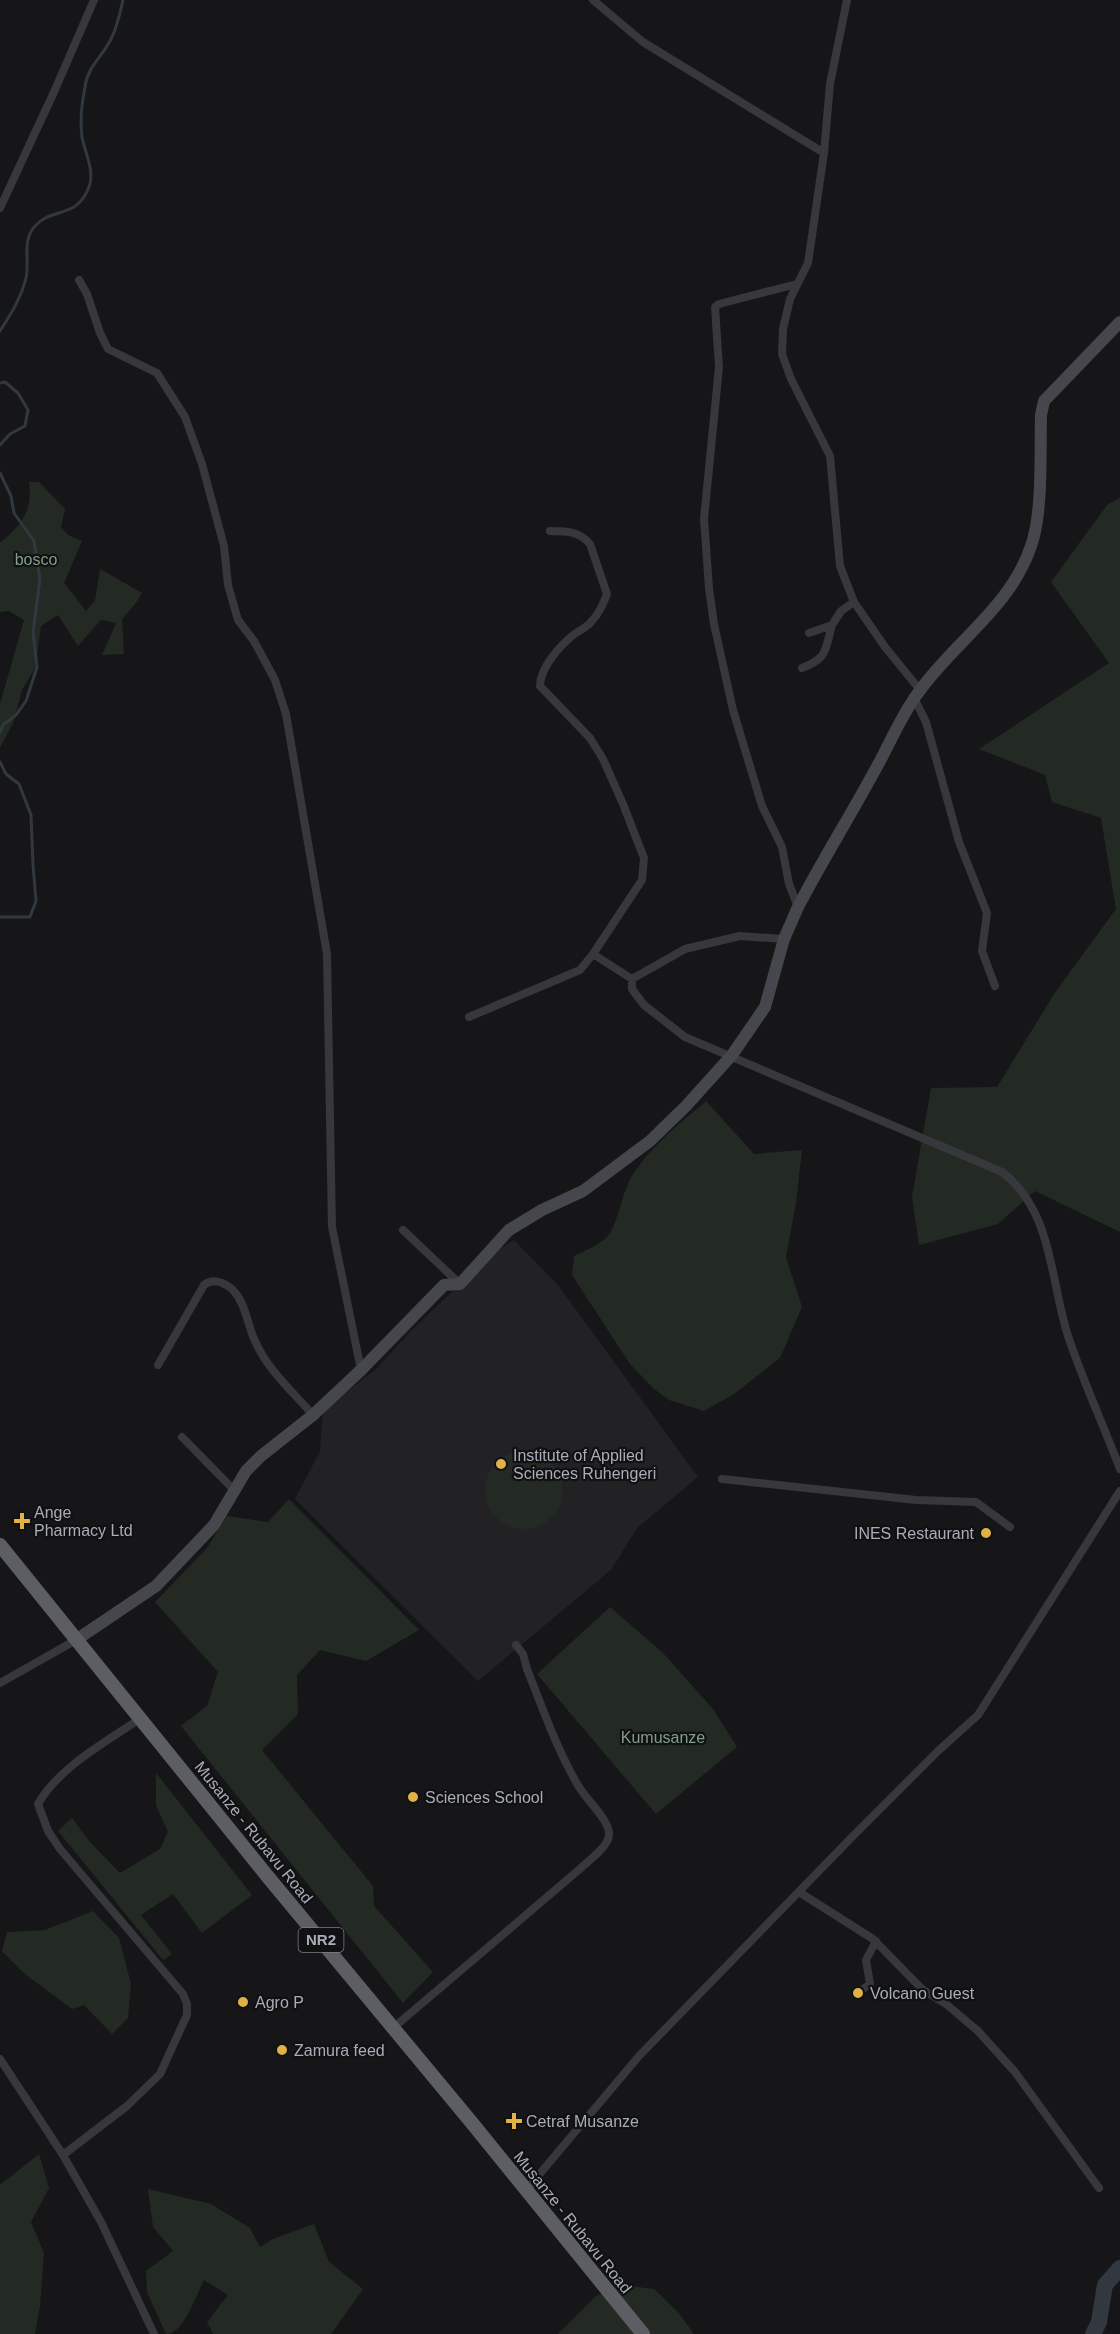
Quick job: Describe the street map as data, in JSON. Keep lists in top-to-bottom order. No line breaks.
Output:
{"streets":{"highway":["Musanze - Rubavu Road","NR2"]},"parks":["bosco","Kumusanze"],"places":{"other":["Institute of Applied Sciences Ruhengeri","INES Restaurant","Sciences School","Volcano Guest","Agro P","Zamura feed"],"health":["Ange Pharmacy Ltd","Cetraf Musanze"]}}
